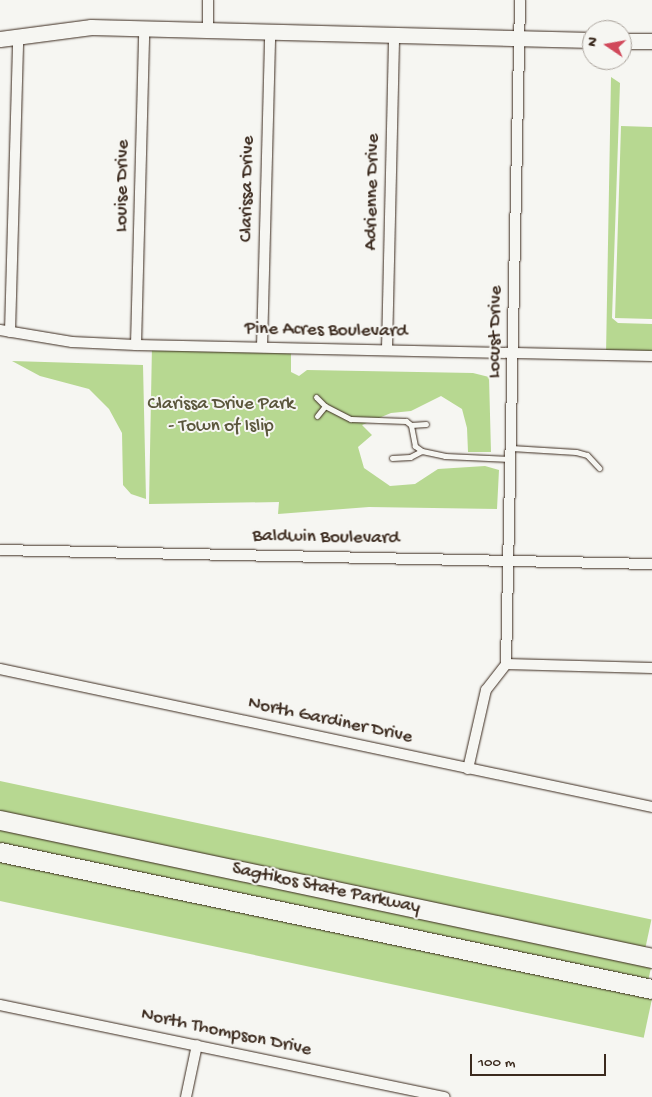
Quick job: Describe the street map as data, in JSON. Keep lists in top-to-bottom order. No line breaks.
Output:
{"streets":{"highway":["Sagtikos State Parkway"],"street":["Louise Drive","Clarissa Drive","Adrienne Drive","Pine Acres Boulevard","Locust Drive","Baldwin Boulevard","North Gardiner Drive","North Thompson Drive"]},"crossings":[["Louise Drive","Pine Acres Boulevard"],["Clarissa Drive","Pine Acres Boulevard"],["Adrienne Drive","Pine Acres Boulevard"],["Pine Acres Boulevard","Locust Drive"],["Locust Drive","Baldwin Boulevard"]],"parks":["Clarissa Drive Park - Town of Islip"],"scale_bar":"100 m","north":"left"}
